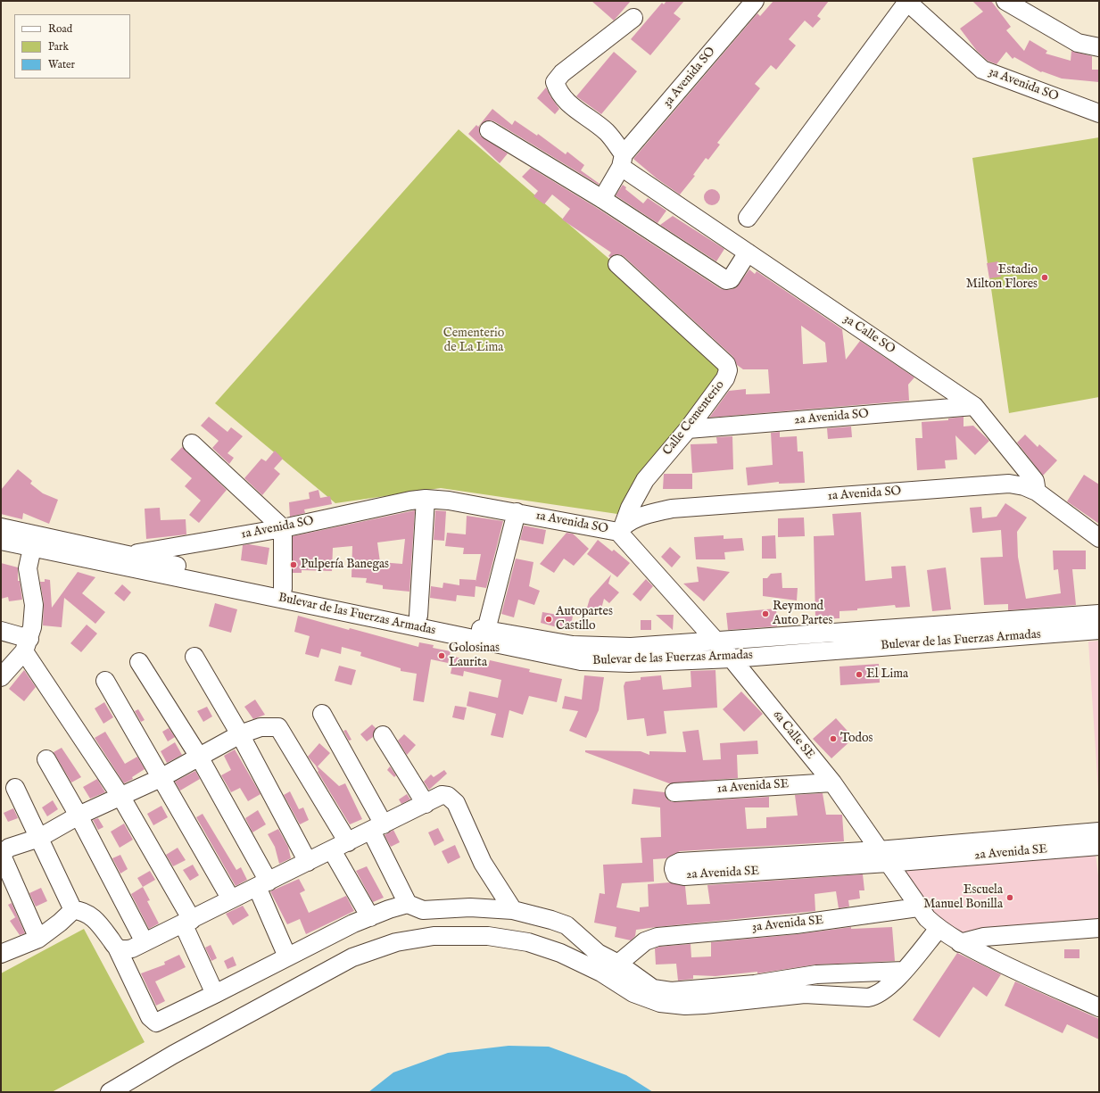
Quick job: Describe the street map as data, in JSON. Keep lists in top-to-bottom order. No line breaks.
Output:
{"streets":{"street":["3a Avenida SO","3a Calle SO","2a Avenida SO","Calle Cementerio","1a Avenida SO","Bulevar de las Fuerzas Armadas","6a Calle SE","1a Avenida SE","2a Avenida SE","3a Avenida SE"]},"crossings":[["3a Avenida SO","3a Calle SO"],["3a Calle SO","2a Avenida SO"],["3a Calle SO","1a Avenida SO"],["2a Avenida SO","Calle Cementerio"],["Calle Cementerio","1a Avenida SO"],["Calle Cementerio","6a Calle SE"],["1a Avenida SO","Bulevar de las Fuerzas Armadas"],["1a Avenida SO","6a Calle SE"],["Bulevar de las Fuerzas Armadas","6a Calle SE"],["6a Calle SE","1a Avenida SE"],["6a Calle SE","2a Avenida SE"],["6a Calle SE","3a Avenida SE"]],"parks":["Cementerio de La Lima"],"places":["Estadio Milton Flores","Pulpería Banegas","Reymond Auto Partes","Autopartes Castillo","Golosinas Laurita","El Lima","Todos","Escuela Manuel Bonilla"],"legend":["Road","Park","Water"]}
